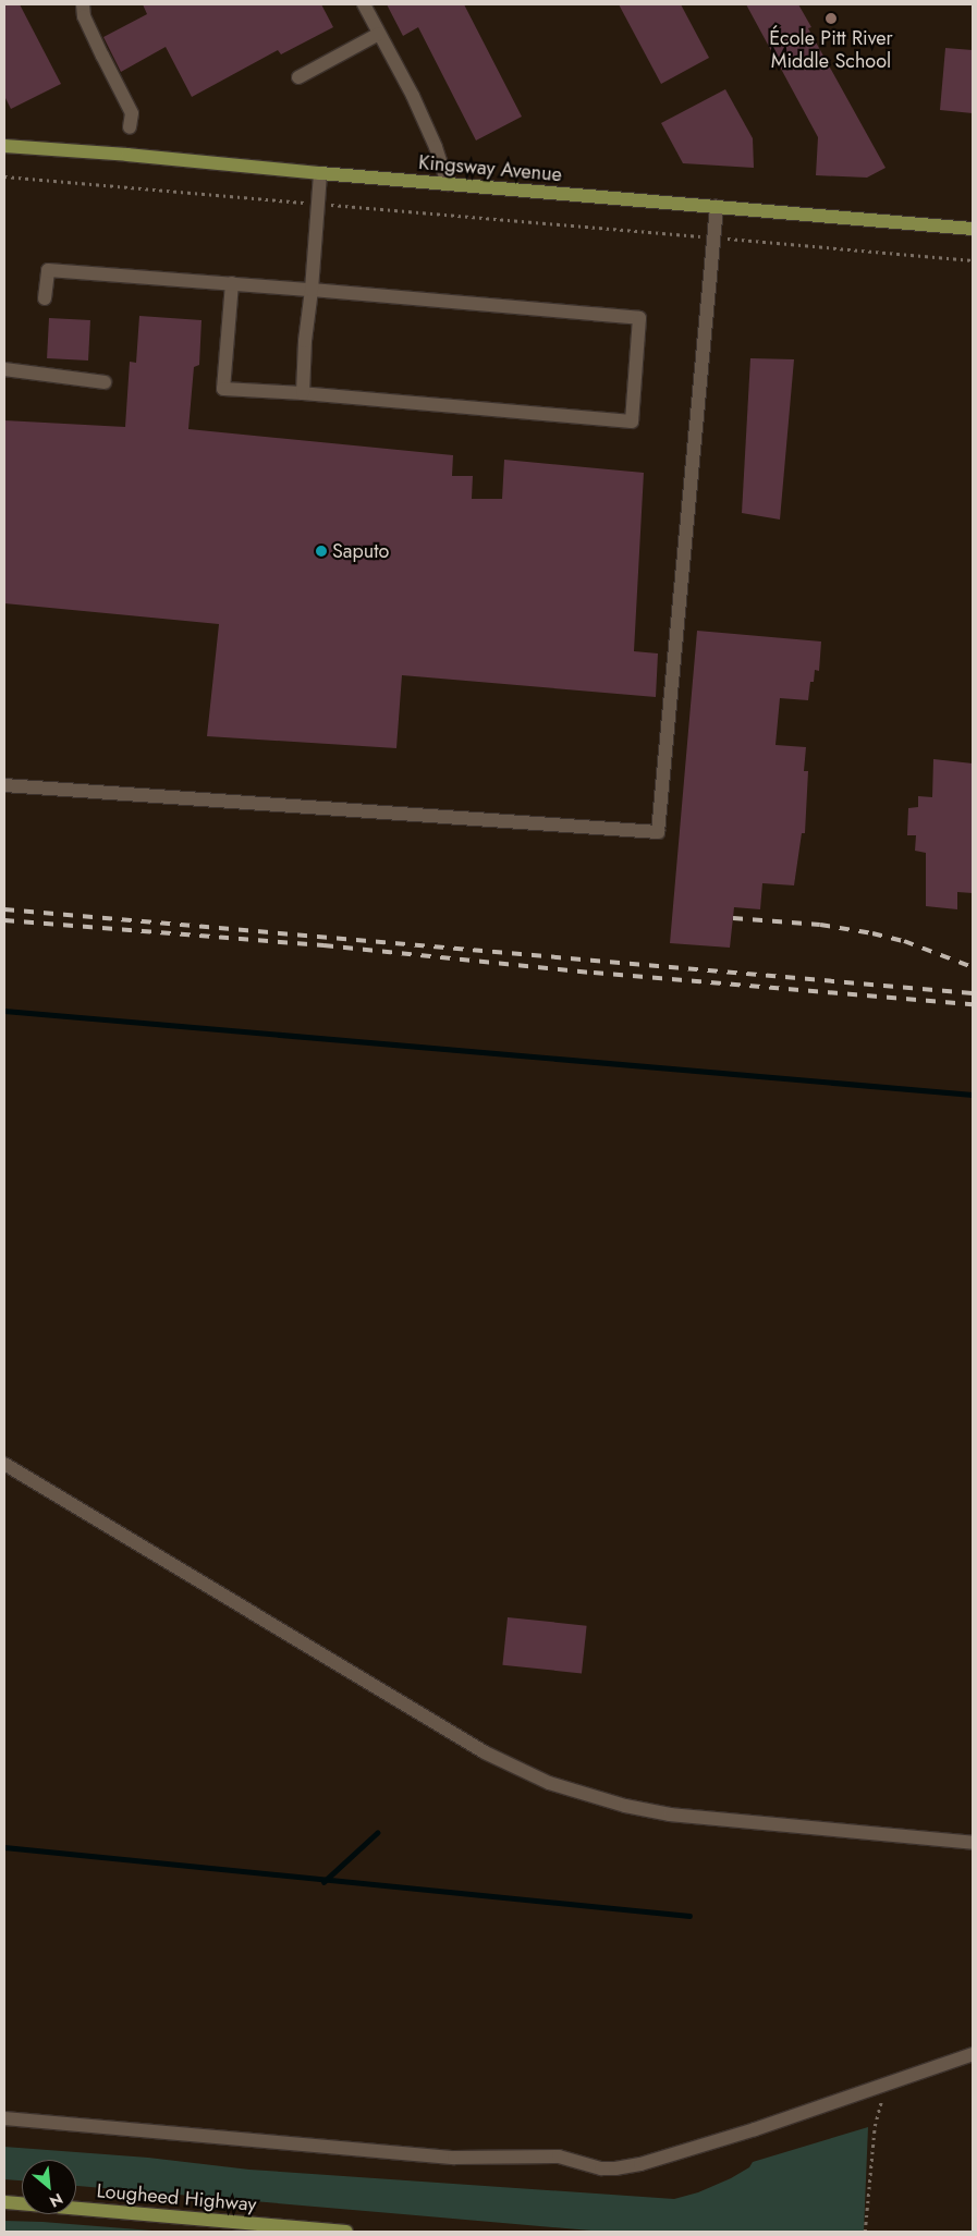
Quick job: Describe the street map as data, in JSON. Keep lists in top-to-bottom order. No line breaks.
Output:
{"streets":{"main road":["Kingsway Avenue","Lougheed Highway"]},"places":["École Pitt River Middle School","Saputo"],"north":"bottom right"}
